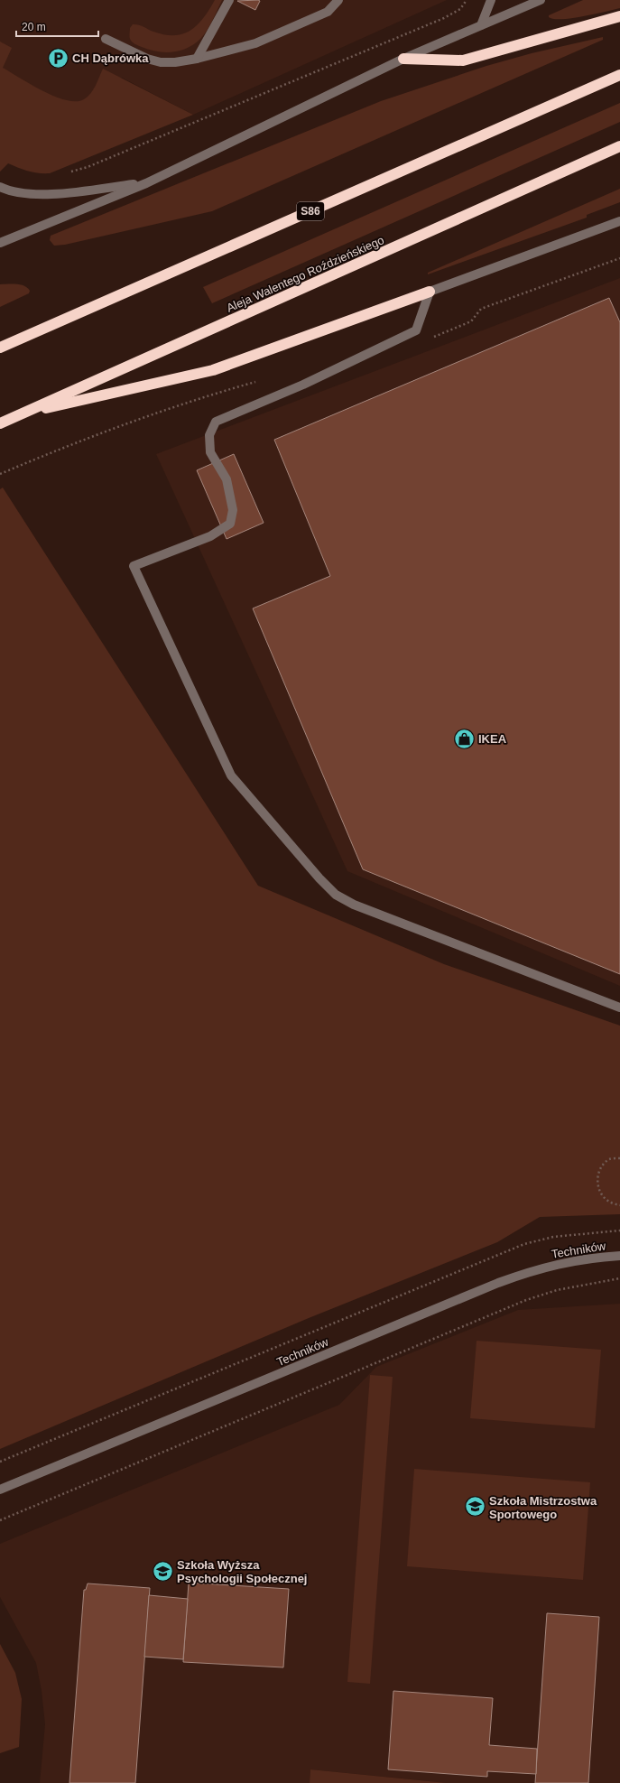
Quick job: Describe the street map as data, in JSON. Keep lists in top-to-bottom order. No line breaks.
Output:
{"streets":{"highway":["S86","Aleja Walentego Roździeńskiego"],"street":["Techników"]},"places":{"parking":["CH Dąbrówka"],"shop":["IKEA"],"school or university":["Szkoła Mistrzostwa Sportowego","Szkoła Wyższa Psychologii Społecznej"]},"scale_bar":"20 m"}
